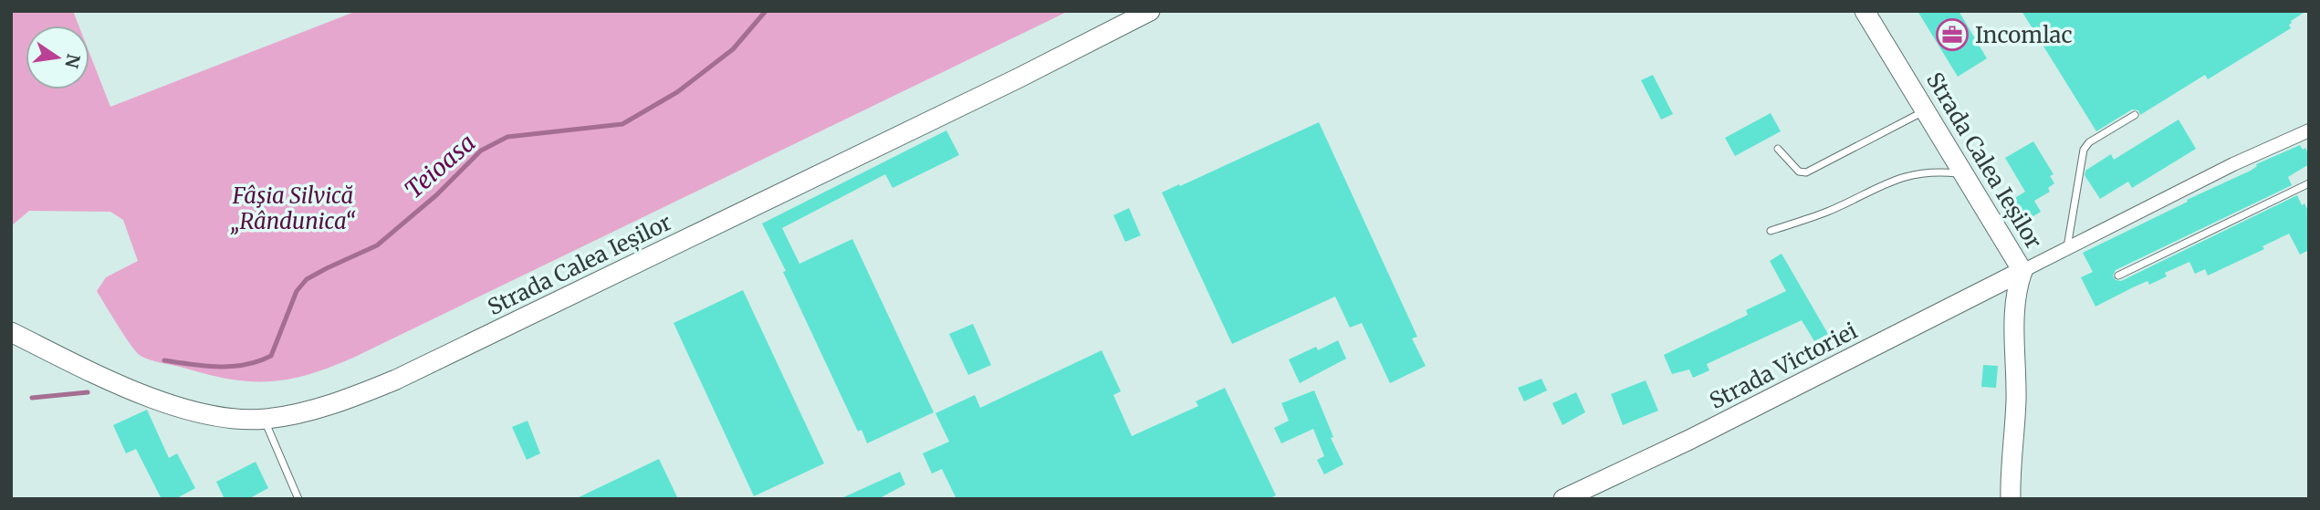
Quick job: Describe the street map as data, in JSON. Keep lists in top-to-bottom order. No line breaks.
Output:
{"streets":{"street":["Strada Calea Ieșilor","Strada Victoriei"]},"crossings":[["Strada Calea Ieșilor","Strada Victoriei"]],"water":["Teioasa"],"parks":["Fâşia Silvică „Rândunica“"],"places":{"office":["Incomlac"]},"north":"right"}
